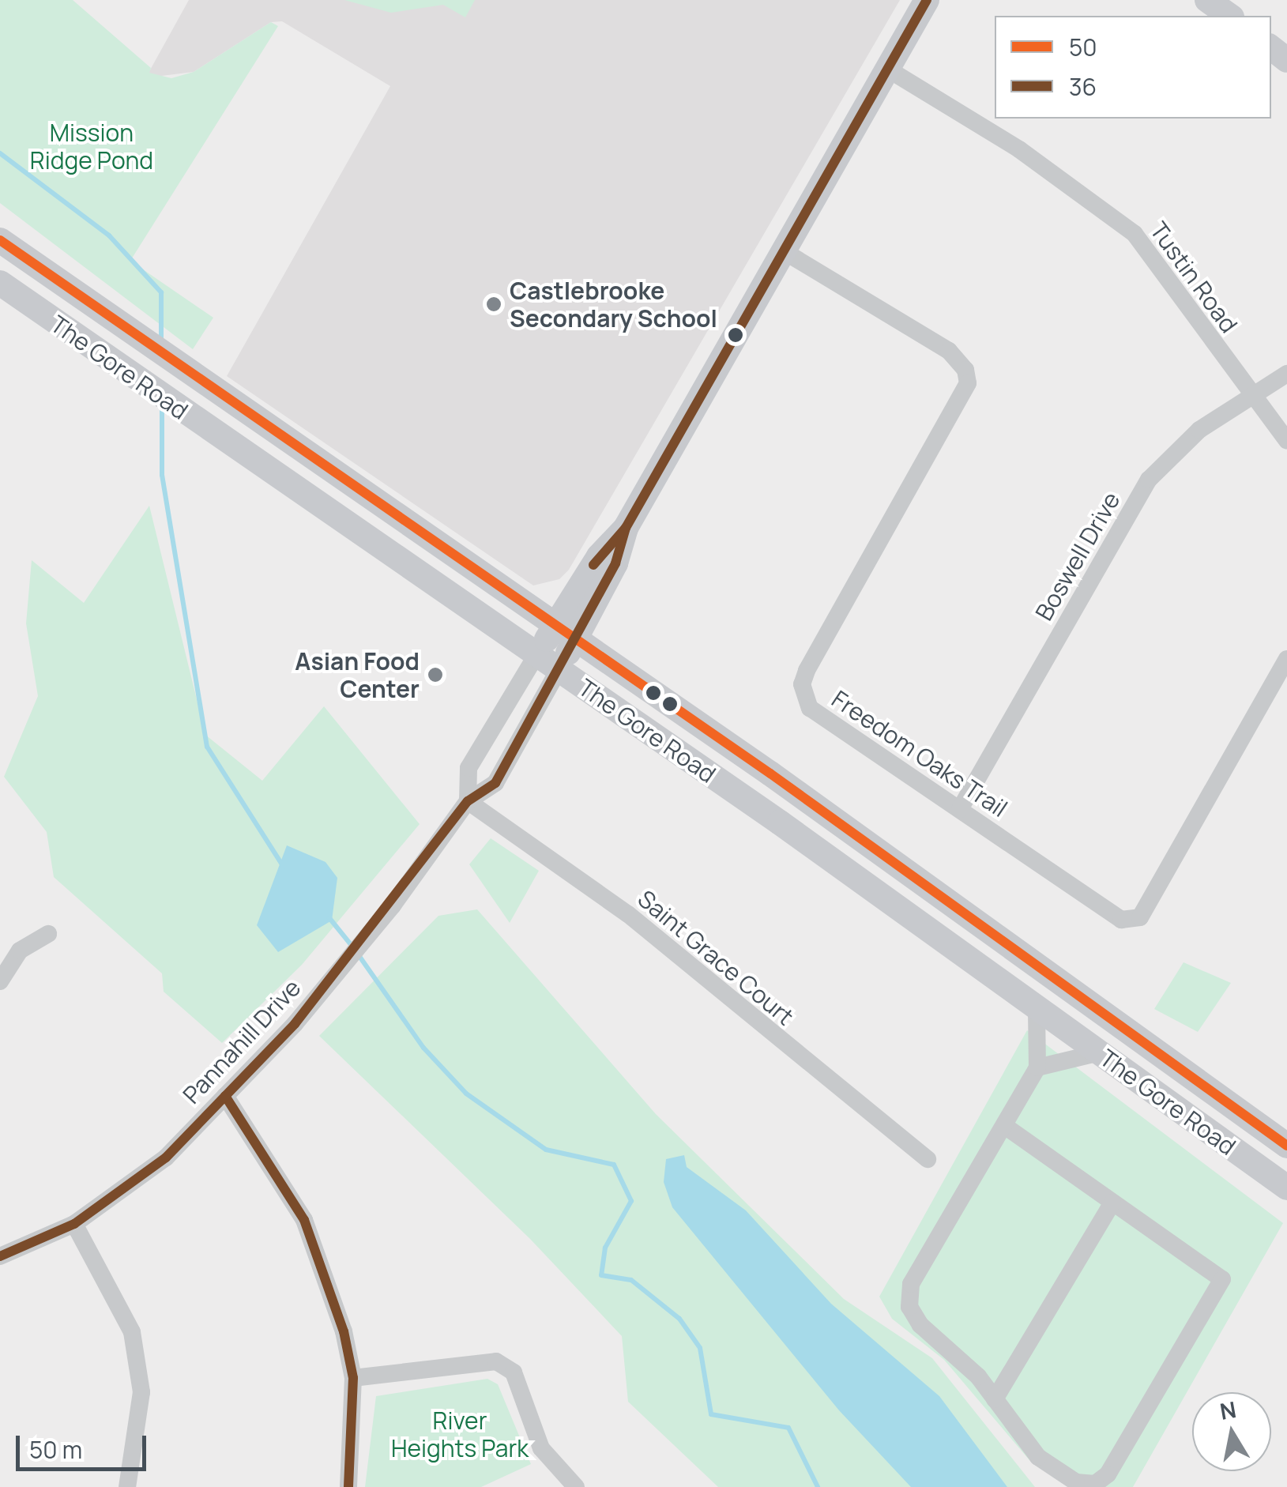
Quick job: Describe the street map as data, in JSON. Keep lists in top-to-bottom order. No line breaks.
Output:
{"streets":{"main road":["The Gore Road"],"street":["Tustin Road","Boswell Drive","Freedom Oaks Trail","Saint Grace Court","Pannahill Drive"]},"crossings":[["Tustin Road","Boswell Drive"],["The Gore Road","Pannahill Drive"],["Boswell Drive","Freedom Oaks Trail"],["Saint Grace Court","Pannahill Drive"]],"parks":["Mission Ridge Pond","River Heights Park"],"places":["Castlebrooke Secondary School","Asian Food Center"],"lines":["transit line 36","transit line 50"],"legend":["50","36"],"scale_bar":"50 m","north":"top"}
